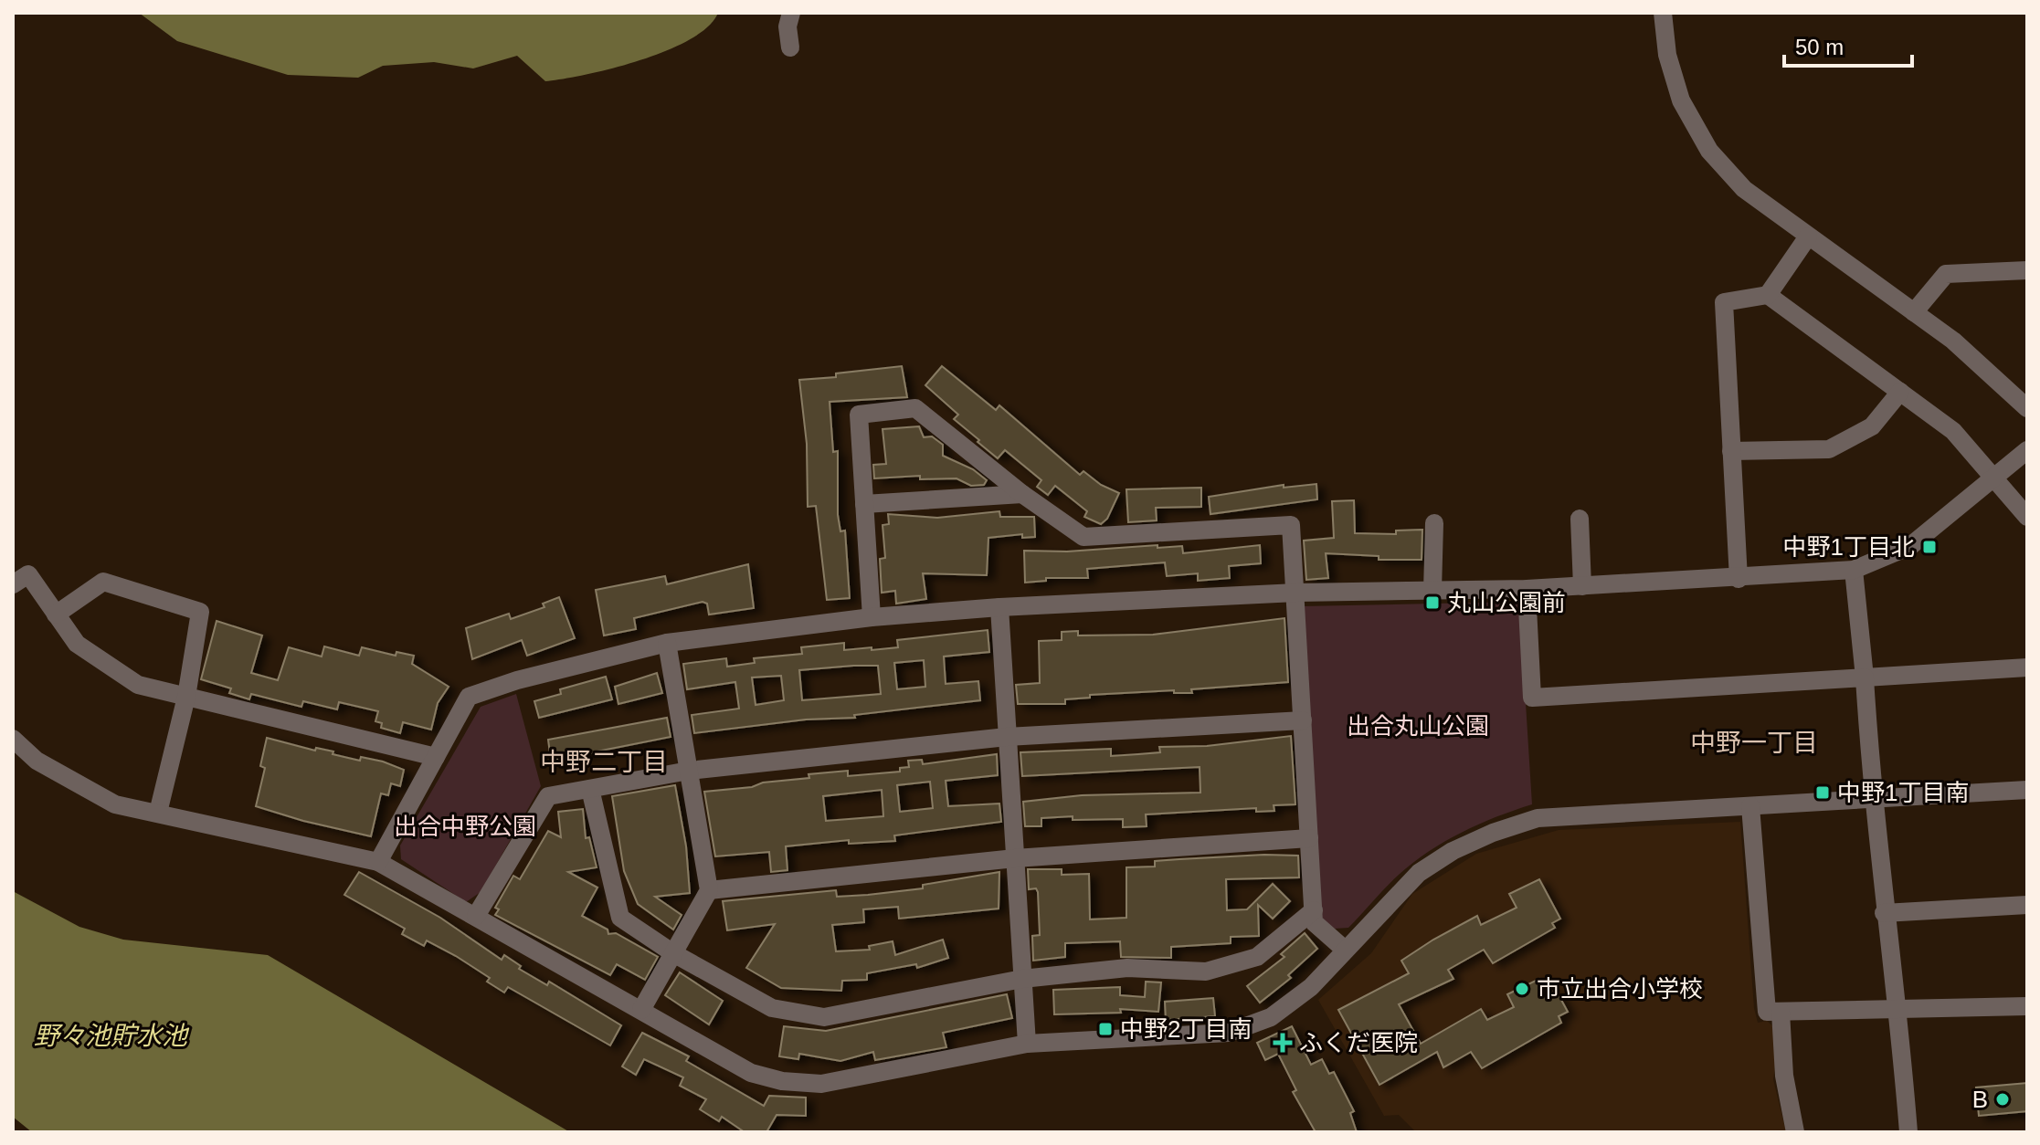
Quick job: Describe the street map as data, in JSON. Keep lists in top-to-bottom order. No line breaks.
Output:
{"districts":["中野一丁目","中野二丁目"],"water":["野々池貯水池"],"parks":["出合丸山公園","出合中野公園"],"places":{"transit":["中野1丁目北","丸山公園前","中野1丁目南","中野2丁目南"],"other":["市立出合小学校","B"],"health":["ふくだ医院"]},"scale_bar":"50 m"}
